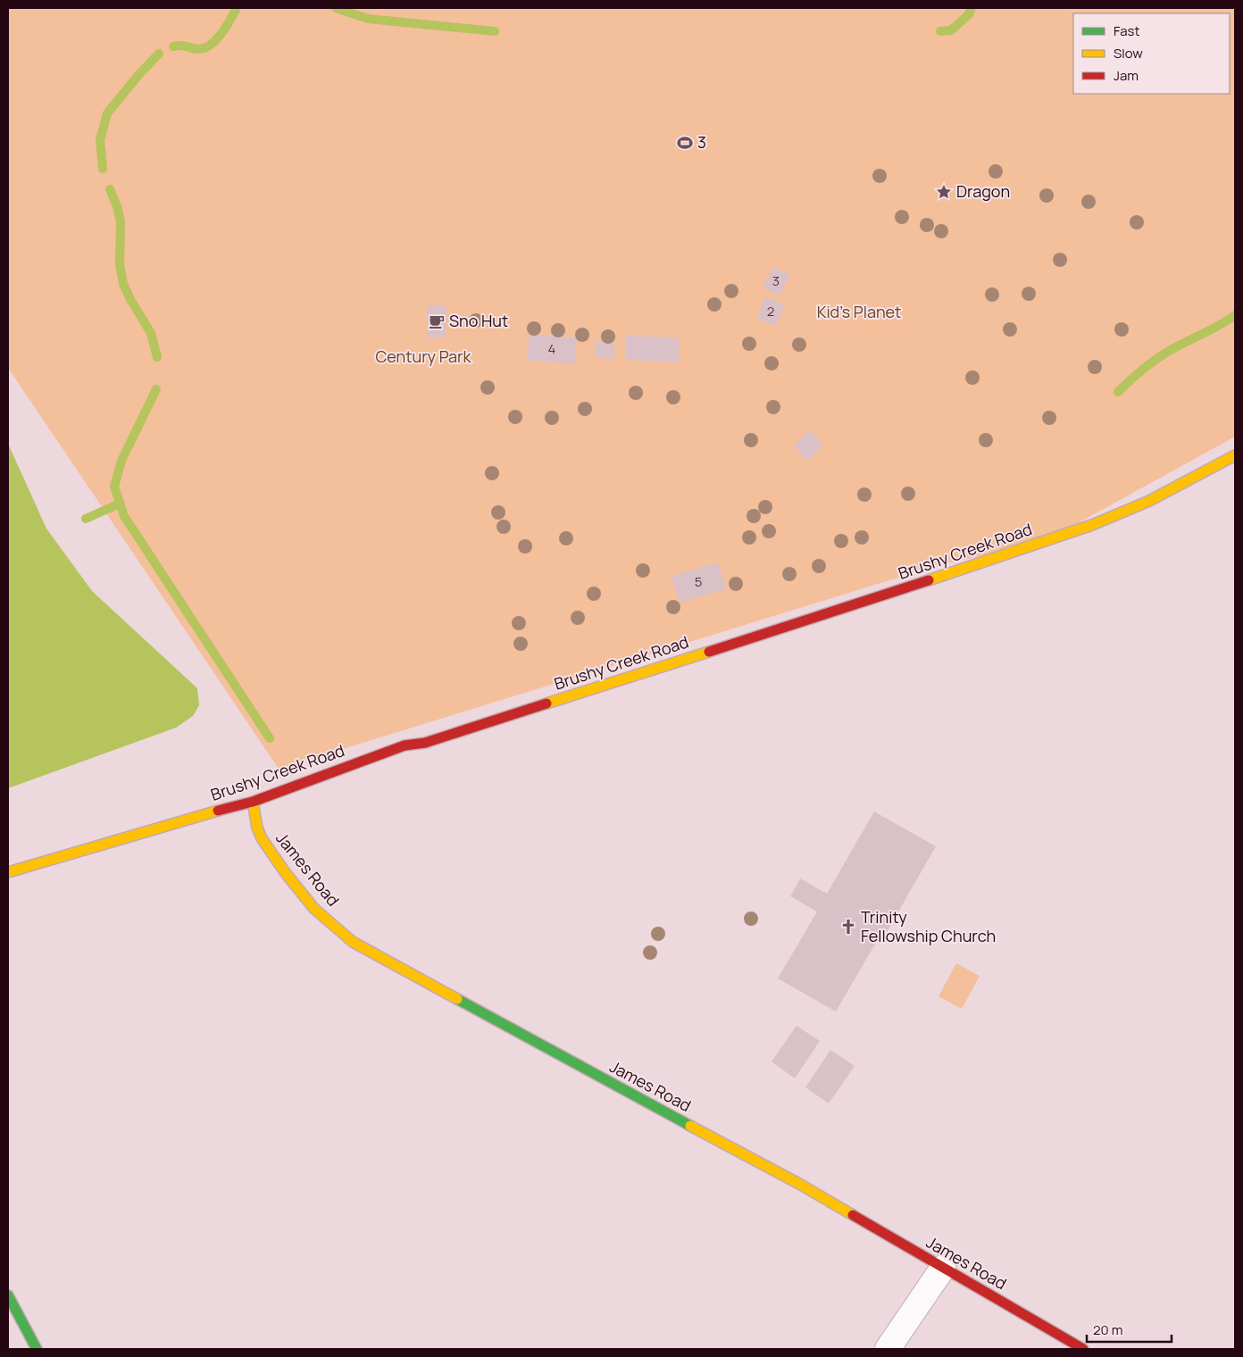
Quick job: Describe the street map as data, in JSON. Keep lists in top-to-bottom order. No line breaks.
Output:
{"streets":{"street":["Brushy Creek Road","James Road"]},"crossings":[["Brushy Creek Road","James Road"]],"parks":["Kid's Planet","Century Park"],"places":{"sports":["3"],"place":["Dragon"],"cafe":["Sno Hut"],"church":["Trinity Fellowship Church"]},"house_numbers":["3","2","4","5"],"legend":["Fast","Slow","Jam"],"scale_bar":"20 m"}
